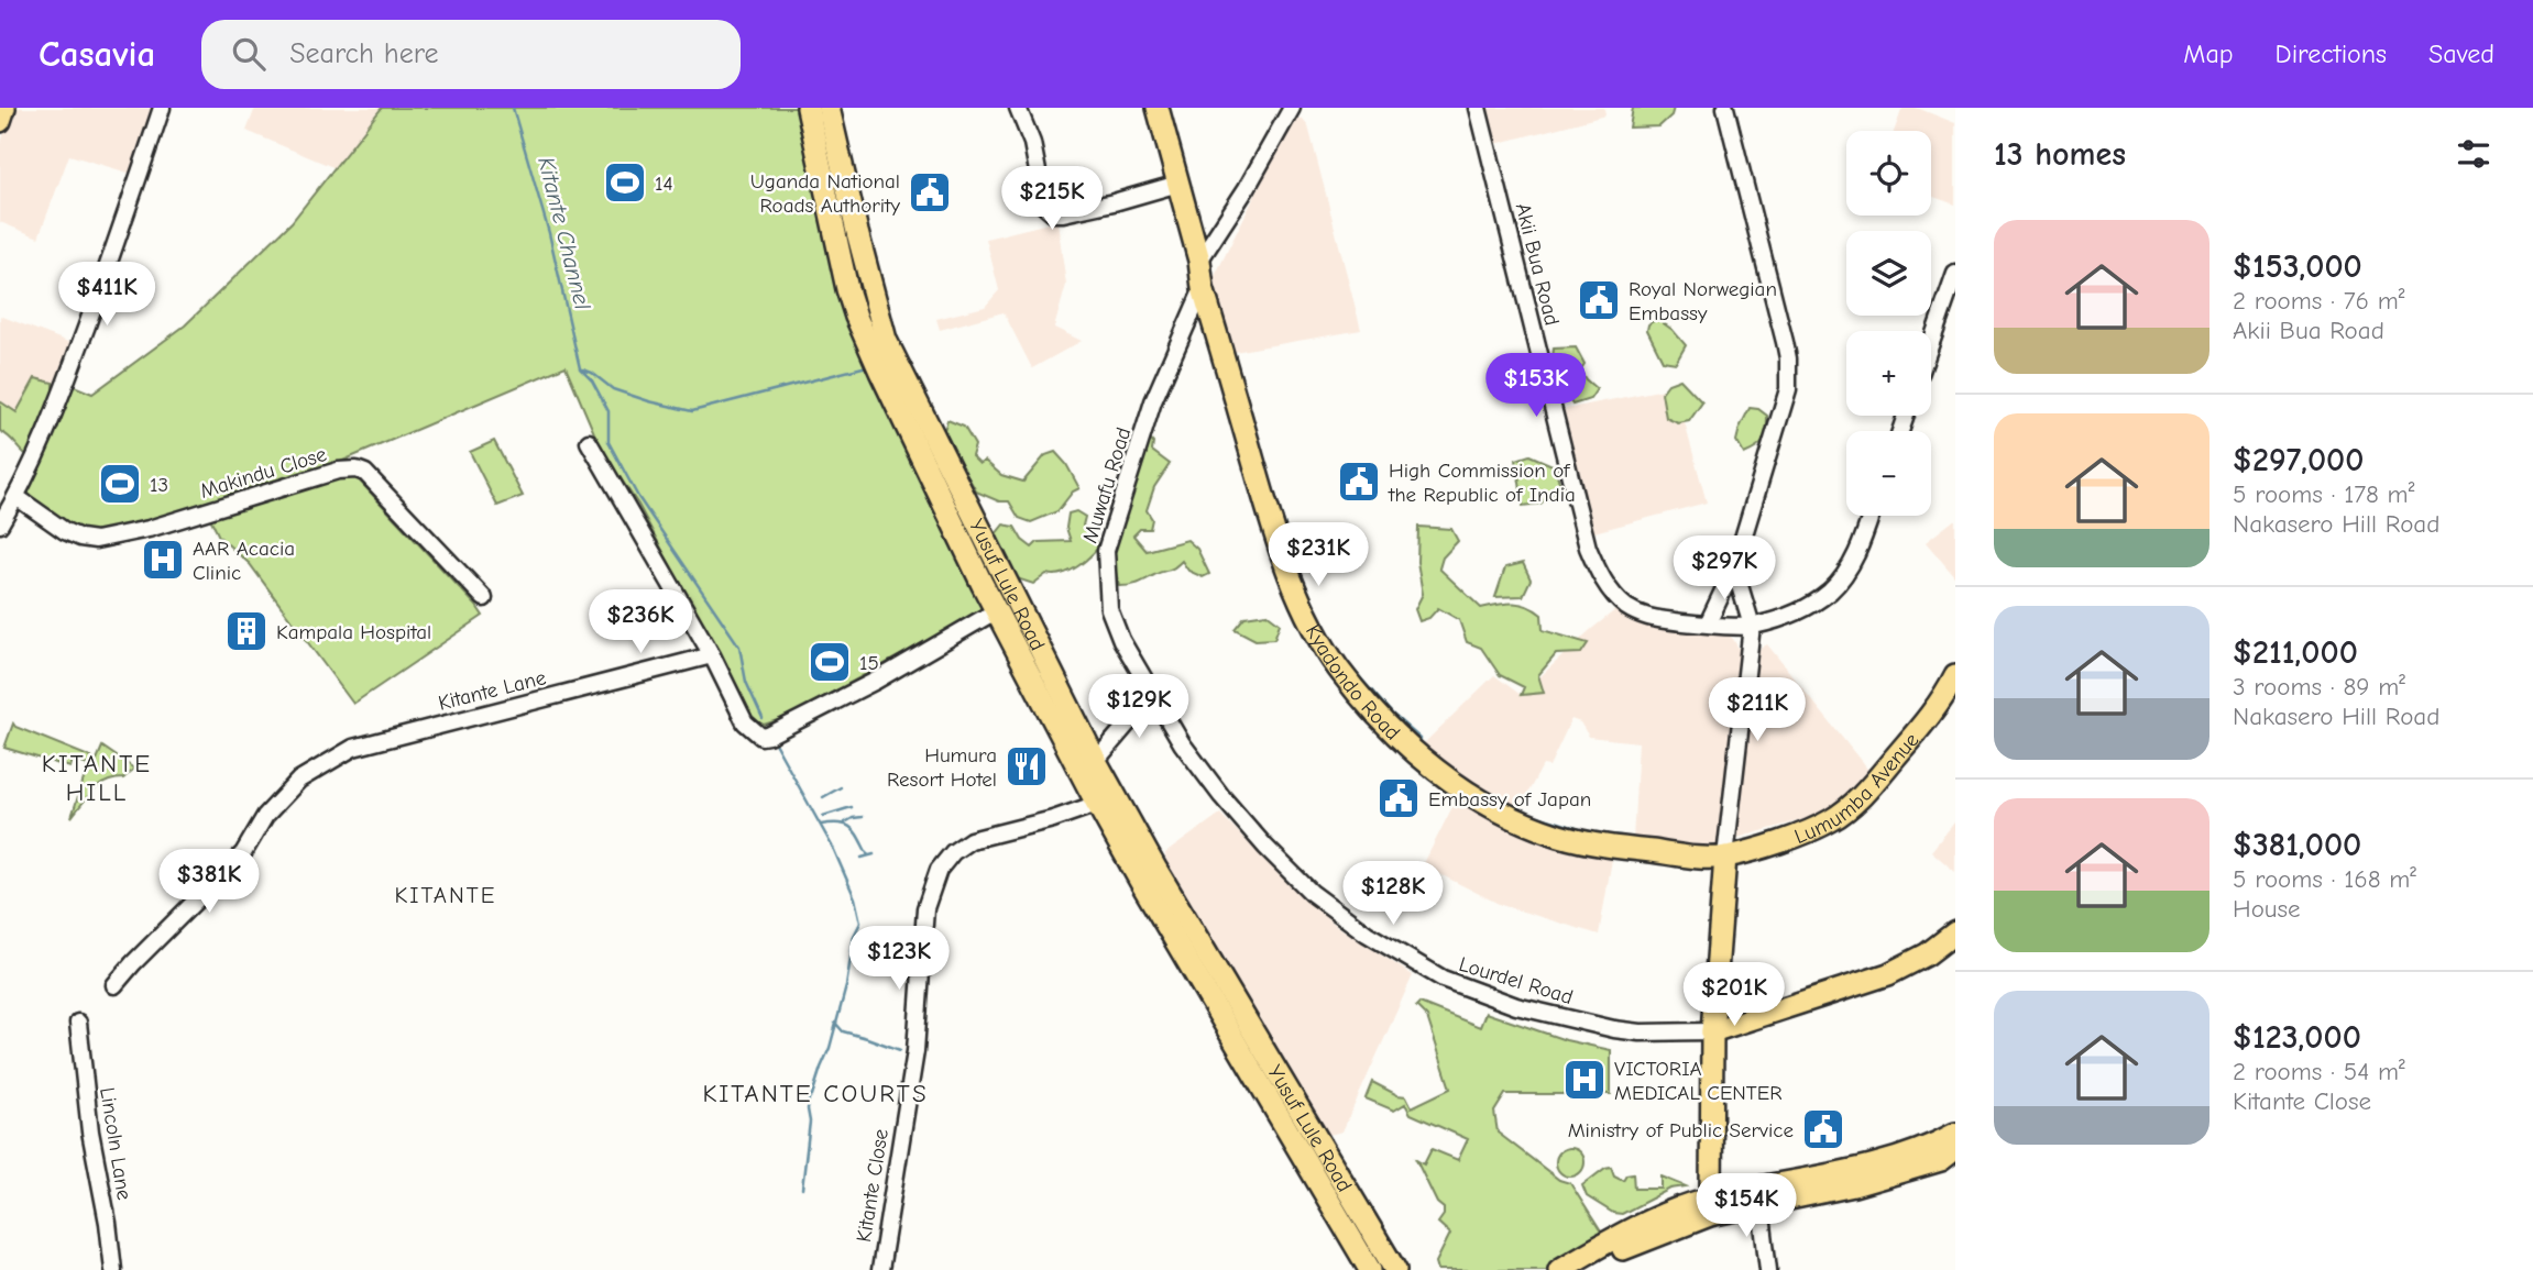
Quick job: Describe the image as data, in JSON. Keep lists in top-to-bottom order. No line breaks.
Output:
{"streets":{"main road":["Yusuf Lule Road","Kyadondo Road","Lumumba Avenue"],"street":["Akii Bua Road","Makindu Close","Muwafu Road","Kitante Lane","Lourdel Road","Lincoln Lane","Kitante Close"]},"crossings":[["Muwafu Road","Kyadondo Road"],["Muwafu Road","Lourdel Road"],["Yusuf Lule Road","Kitante Close"],["Kyadondo Road","Lumumba Avenue"]],"districts":["KITANTE HILL","KITANTE","KITANTE COURTS"],"water":["Kitante Channel"],"places":{"sports":["14","13","15"],"public building":["Uganda National Roads Authority","Royal Norwegian Embassy","High Commission of the Republic of India","Embassy of Japan","Ministry of Public Service"],"hospital":["AAR Acacia Clinic","VICTORIA MEDICAL CENTER"],"building":["Kampala Hospital"],"restaurant":["Humura Resort Hotel"]},"page":{"header":"Casavia","search":"Search here","nav":["Map","Directions","Saved"],"heading":"13 homes","map_buttons":["+","−"],"price":["$215K","$411K","$153K","$231K","$297K","$236K","$129K","$211K","$381K","$128K","$123K","$201K","$154K"],"list":[{"name":"$153,000","note":"2 rooms · 76 m² · Akii Bua Road"},{"name":"$297,000","note":"5 rooms · 178 m² · Nakasero Hill Road"},{"name":"$211,000","note":"3 rooms · 89 m² · Nakasero Hill Road"},{"name":"$381,000","note":"5 rooms · 168 m² · House"},{"name":"$123,000","note":"2 rooms · 54 m² · Kitante Close"}]}}
